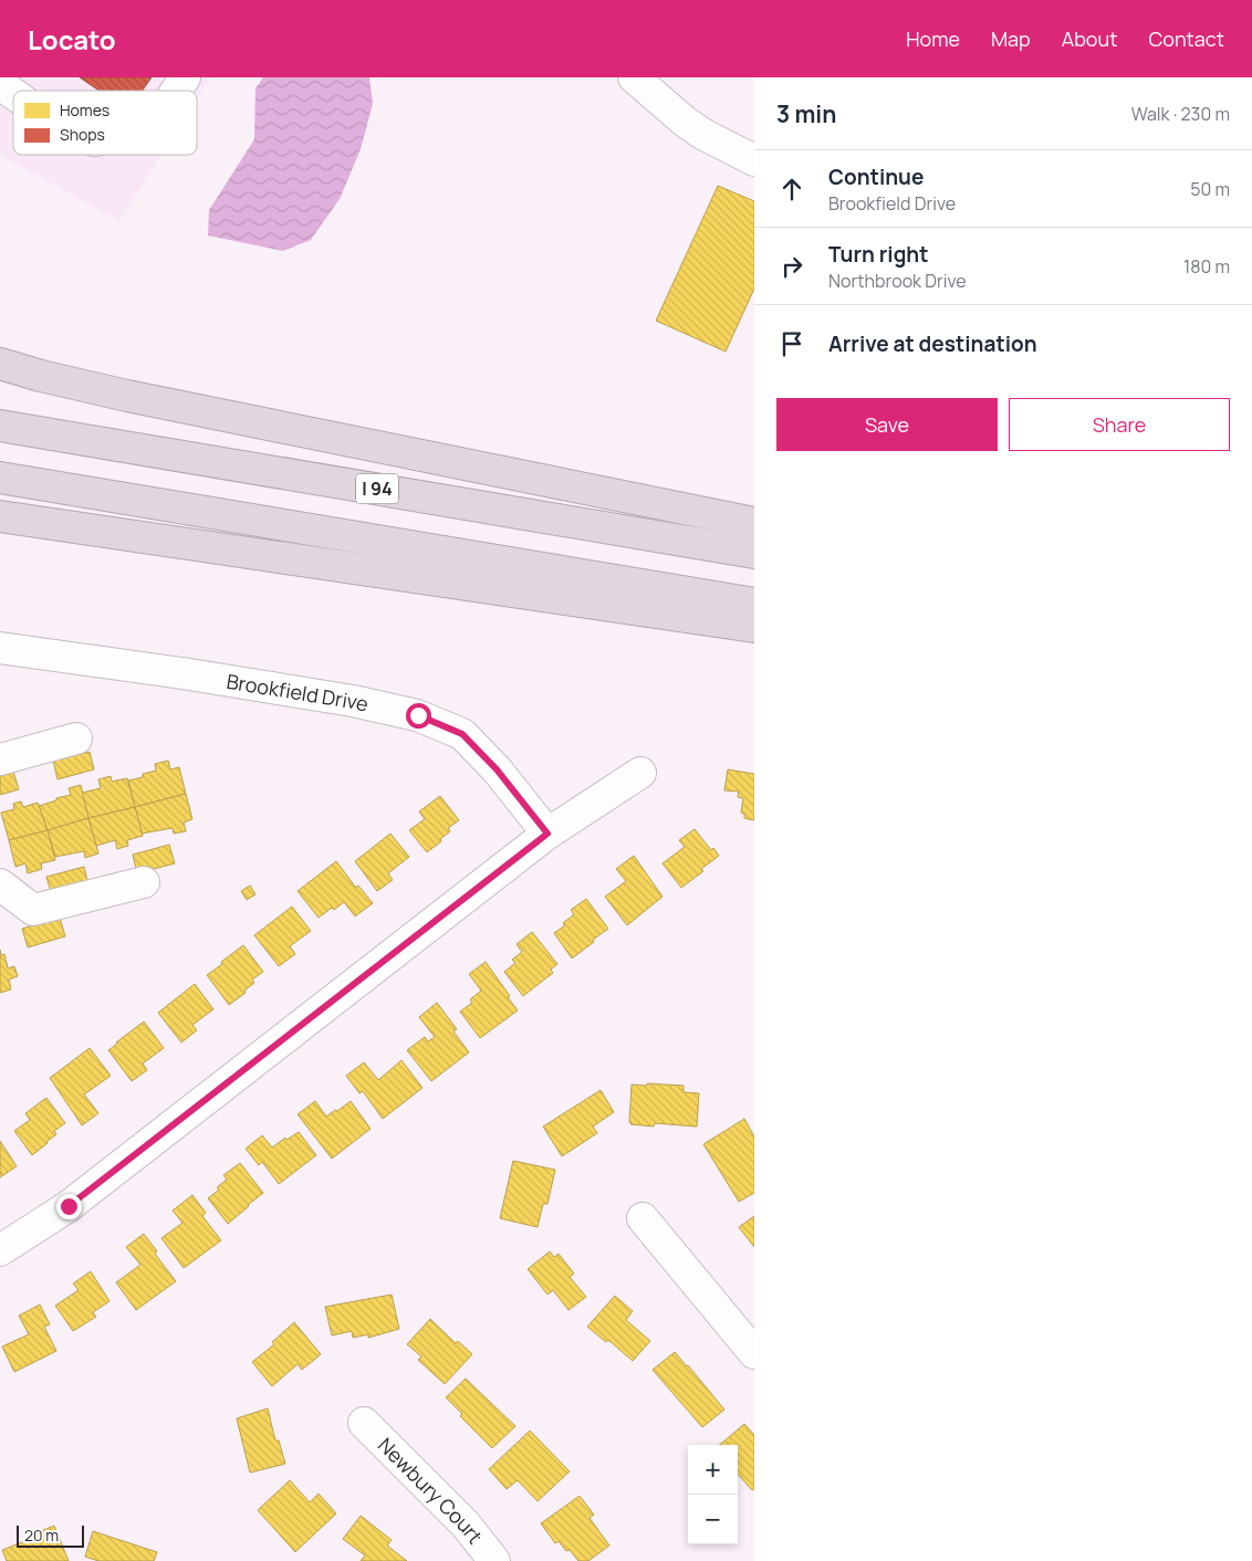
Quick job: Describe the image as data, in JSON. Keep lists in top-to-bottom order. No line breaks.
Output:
{"streets":{"highway":["I 94"],"street":["Brookfield Drive","Newbury Court"]},"legend":["Homes","Shops"],"scale_bar":"20 m","page":{"header":"Locato","nav":["Home","Map","About","Contact"],"heading":["3 min","Walk · 230 m"],"list":[["Continue","Brookfield Drive","50 m"],["Turn right","Northbrook Drive","180 m"],"Arrive at destination"],"buttons":["Save","Share"],"map_buttons":["+","−"],"scale":"20 m"}}
